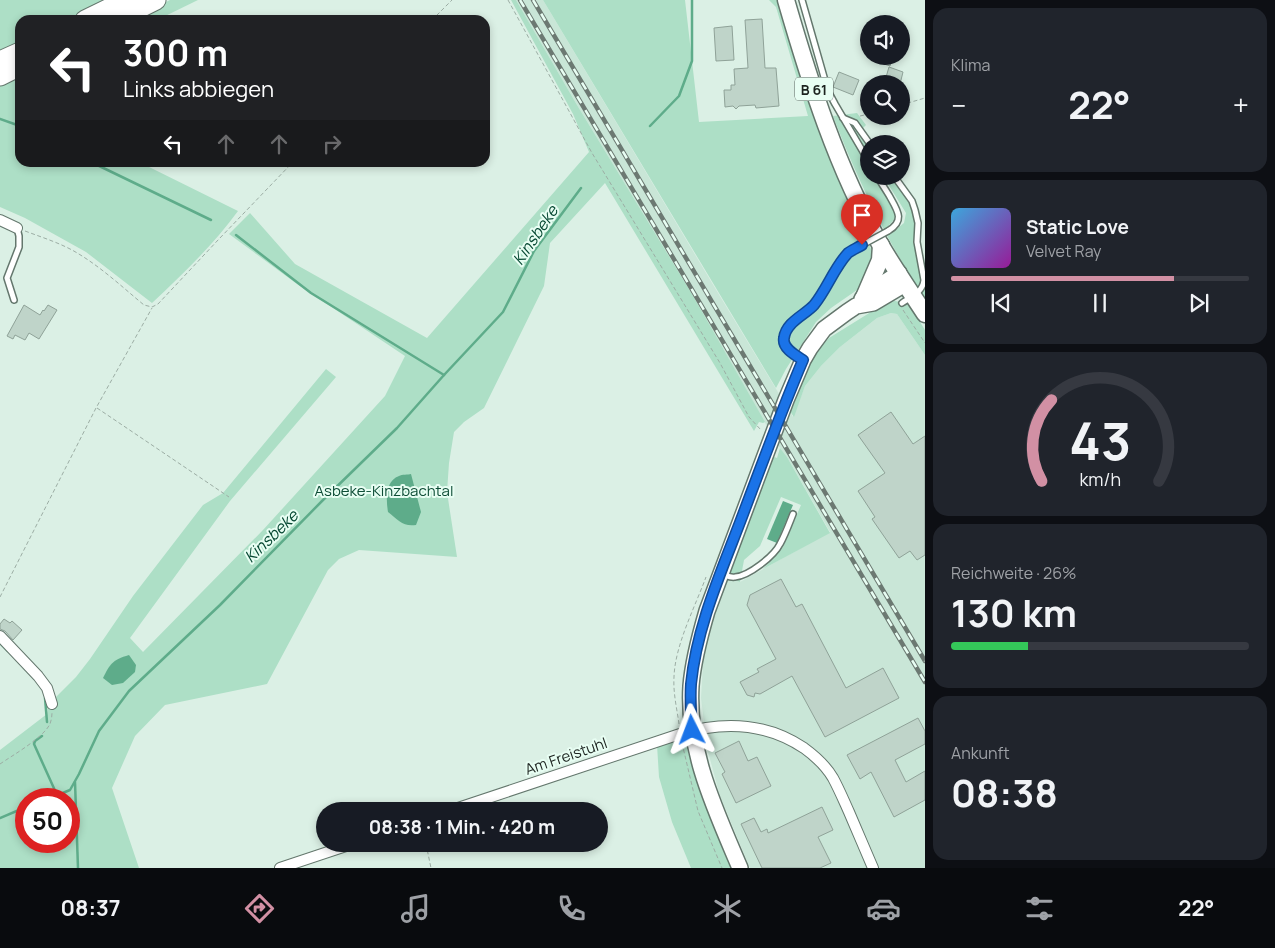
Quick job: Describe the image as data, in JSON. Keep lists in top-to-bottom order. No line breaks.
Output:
{"streets":{"main road":["B 61"],"street":["Am Freistuhl"]},"water":["Kinsbeke"],"parks":["Asbeke-Kinzbachtal"],"page":{"tile":["Klima",["Reichweite · 26%","130 km"],["Ankunft","08:38"]],"turn":["300 m","Links abbiegen"],"heat":["−","22°","+"],"song":["Static Love","Velvet Ray"],"limit":"50","trip":"08:38 · 1 Min. · 420 m","tabs":["08:37","22°"],"gauge":["43","km/h"]}}
